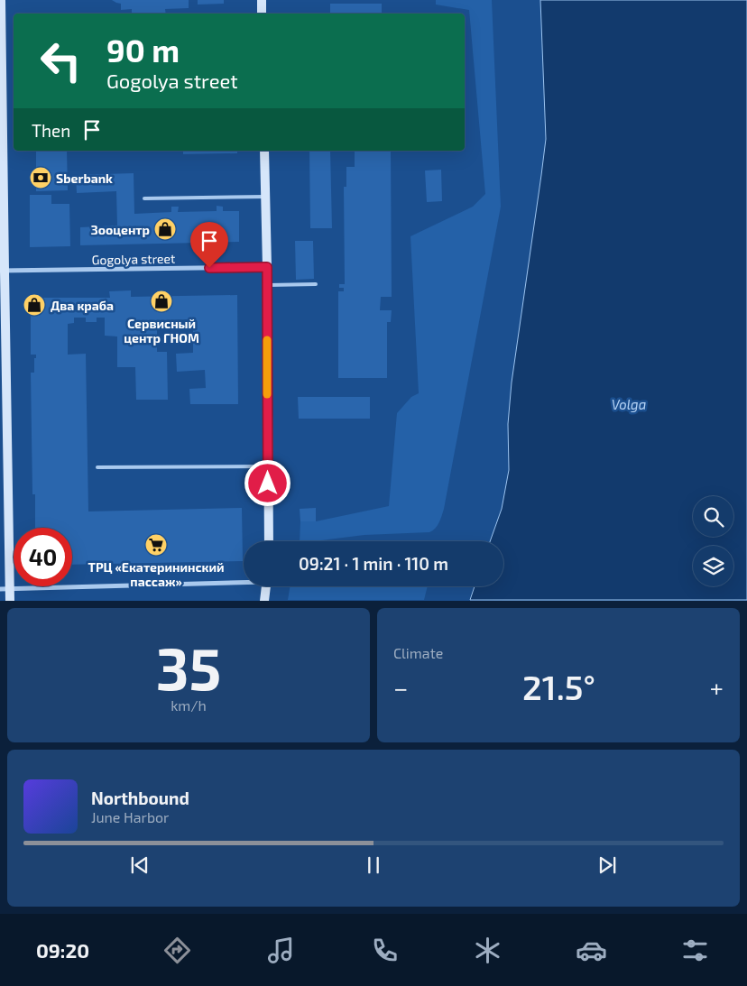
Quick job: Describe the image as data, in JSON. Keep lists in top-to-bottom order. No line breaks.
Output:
{"streets":{"street":["Gogolya street"]},"water":["Volga"],"places":{"bank":["Sberbank"],"shop":["Зооцентр","Сервисный центр ГНОМ","Два краба"],"supermarket":["ТРЦ «Екатерининский пассаж»"]},"page":{"turn":["90 m","Gogolya street"],"then":"Then","limit":"40","trip":"09:21 · 1 min · 110 m","tile":[["35","km/h"],"Climate"],"heat":["−","21.5°","+"],"song":["Northbound","June Harbor"],"tabs":"09:20"}}
